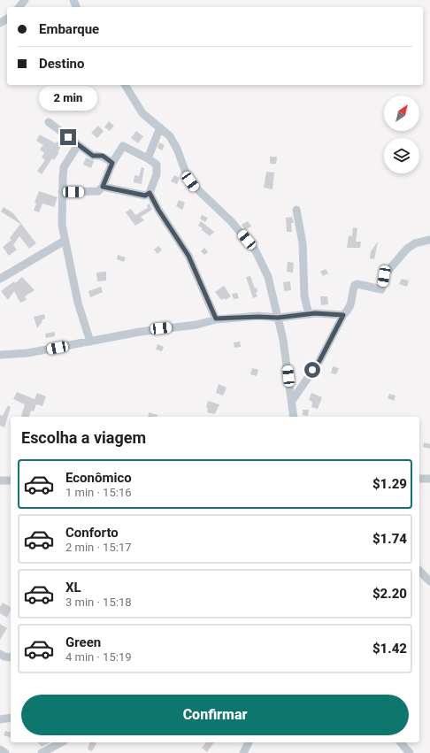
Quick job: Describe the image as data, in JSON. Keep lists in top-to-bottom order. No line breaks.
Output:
{"north":"top right","page":{"banner":["Embarque","Destino"],"bubble":"2 min","heading":"Escolha a viagem","list":[{"name":"Econômico","note":"1 min · 15:16","value":"$1.29"},{"name":"Conforto","note":"2 min · 15:17","value":"$1.74"},{"name":"XL","note":"3 min · 15:18","value":"$2.20"},{"name":"Green","note":"4 min · 15:19","value":"$1.42"}],"buttons":"Confirmar"}}
